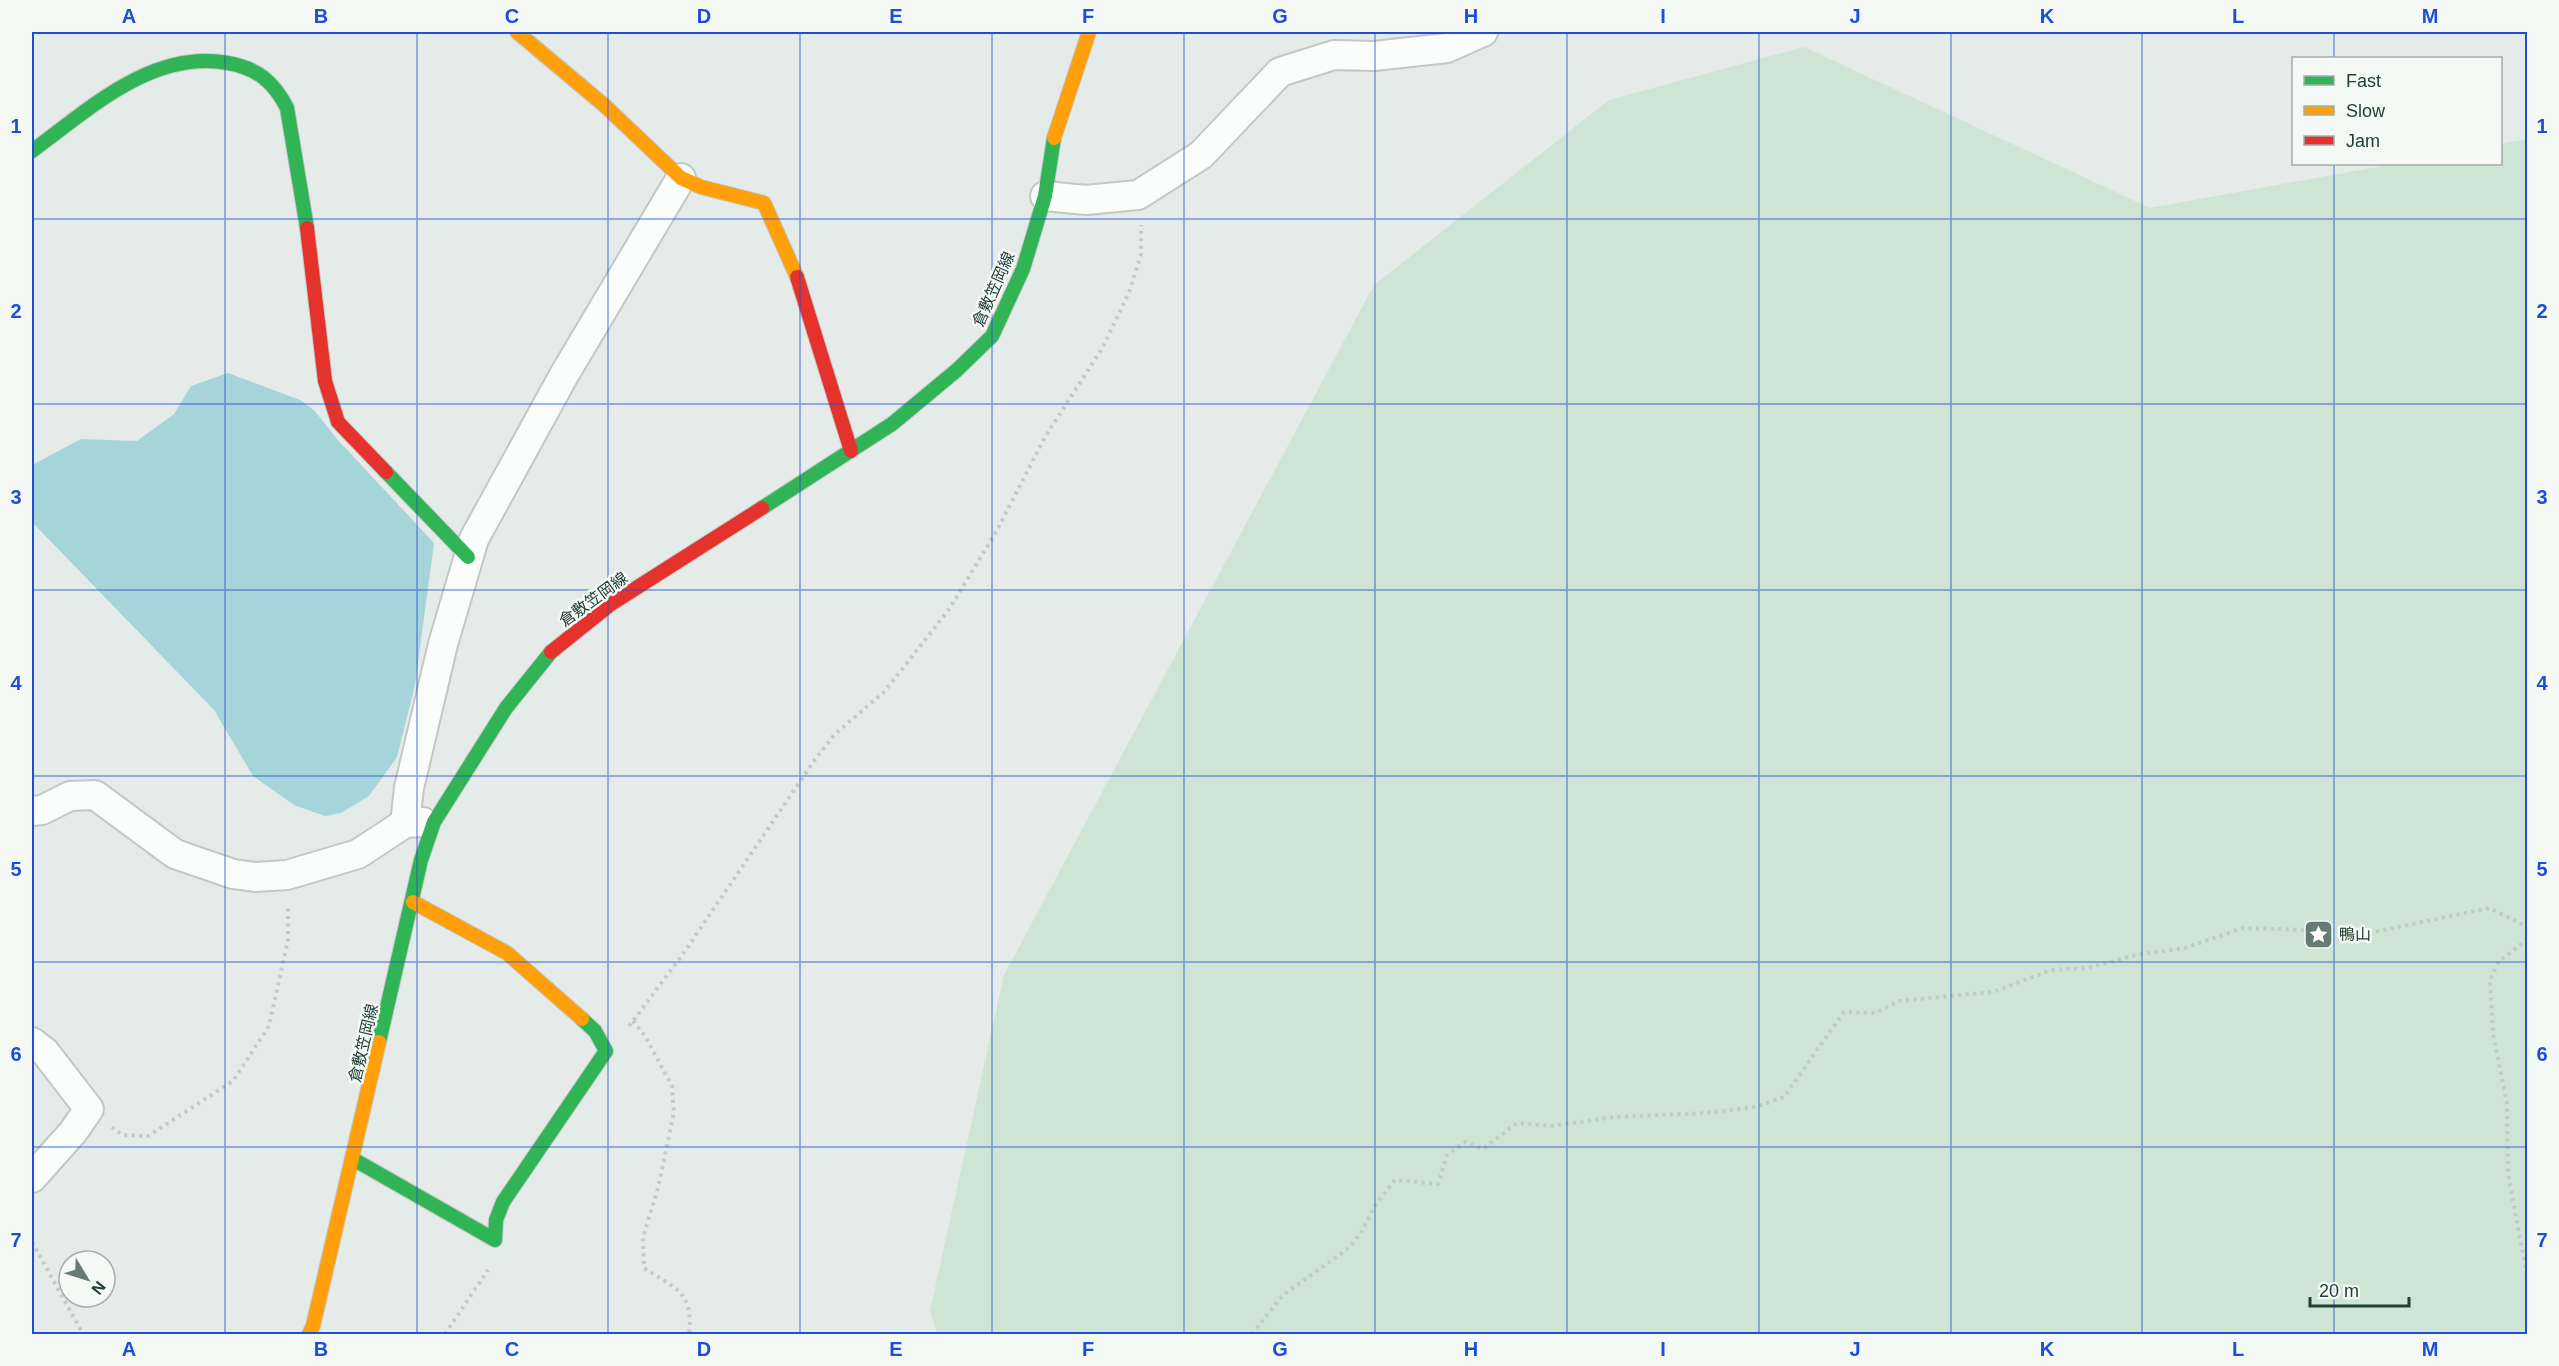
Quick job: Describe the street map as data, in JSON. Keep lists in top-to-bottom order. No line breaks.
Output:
{"streets":{"street":["倉敷笠岡線"]},"places":{"place":["鴨山"]},"legend":["Fast","Slow","Jam"],"scale_bar":"20 m","north":"bottom right","grid":{"columns":["A","B","C","D","E","F","G","H","I","J","K","L","M"],"rows":["1","2","3","4","5","6","7"]}}
